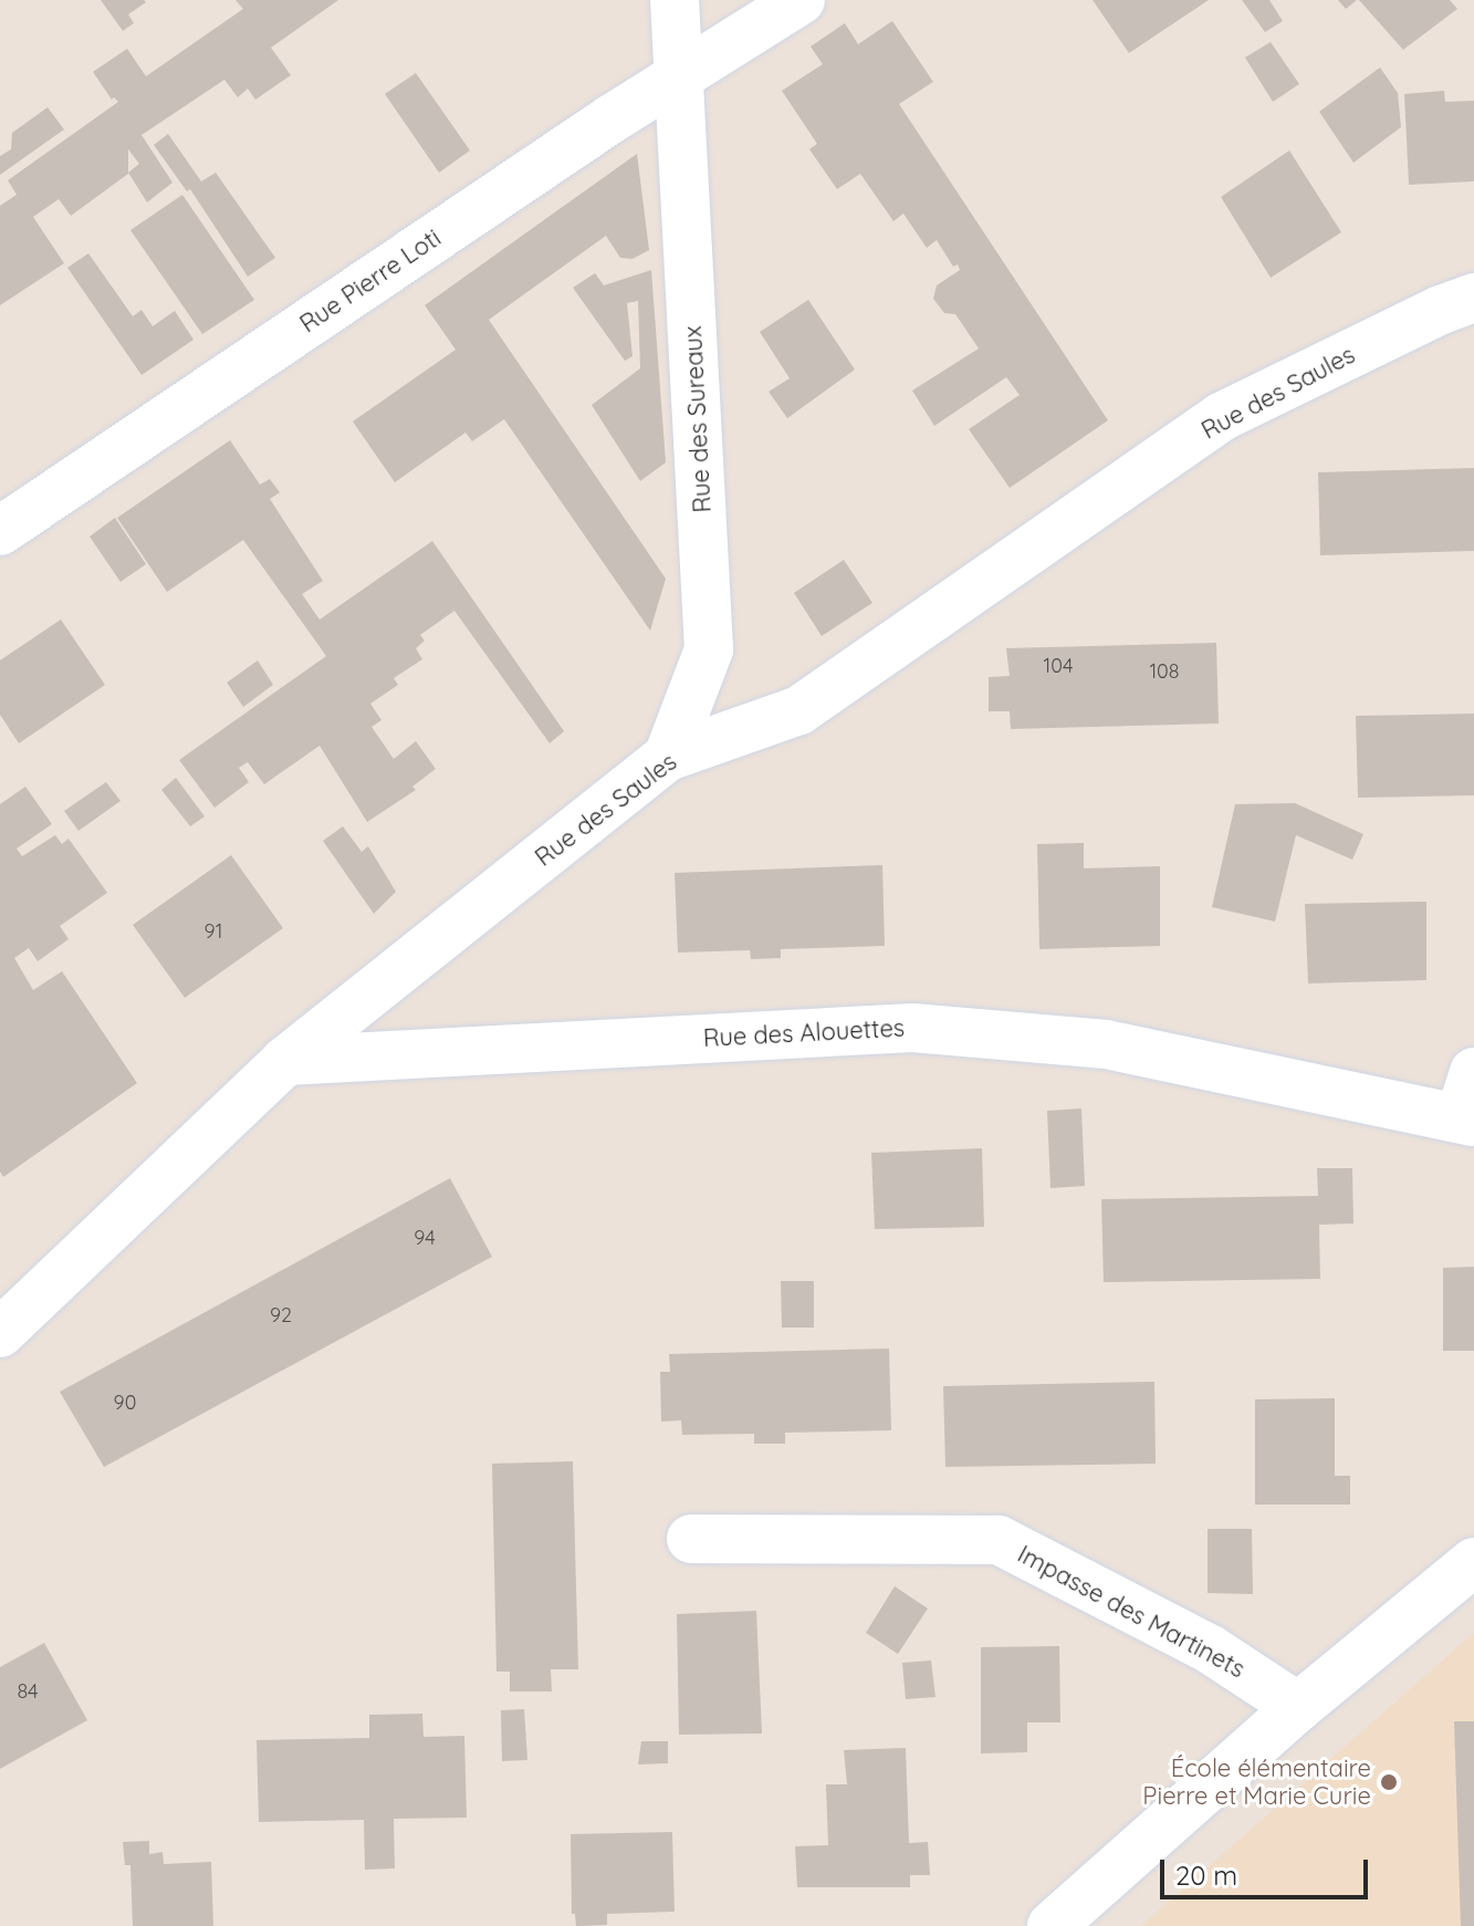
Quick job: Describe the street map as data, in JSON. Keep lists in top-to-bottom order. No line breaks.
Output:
{"streets":{"street":["Rue Pierre Loti","Rue des Saules","Rue des Sureaux","Rue des Alouettes","Impasse des Martinets"]},"crossings":[["Rue Pierre Loti","Rue des Sureaux"],["Rue des Saules","Rue des Sureaux"],["Rue des Saules","Rue des Alouettes"]],"places":["École élémentaire Pierre et Marie Curie"],"house_numbers":["104","108","91","94","92","90","84"],"scale_bar":"20 m"}
